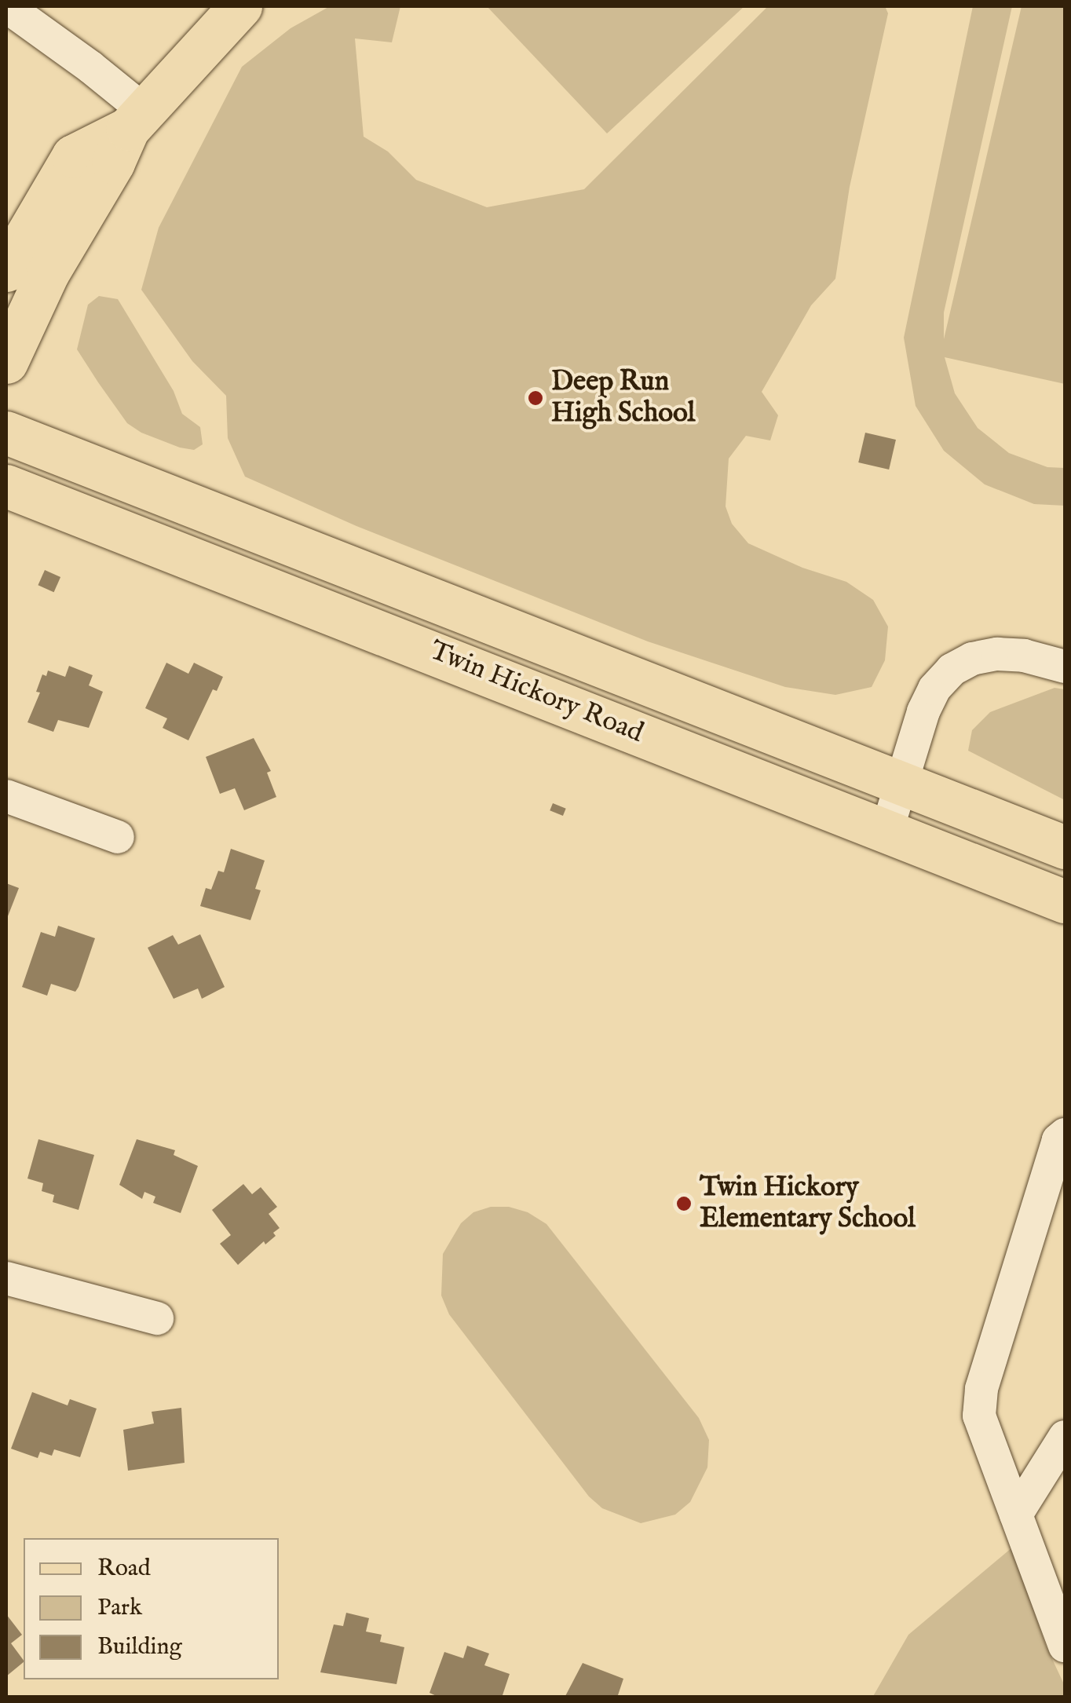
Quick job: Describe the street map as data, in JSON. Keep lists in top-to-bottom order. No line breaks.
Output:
{"streets":{"main road":["Twin Hickory Road"]},"places":["Deep Run High School","Twin Hickory Elementary School"],"legend":["Road","Park","Building"]}
